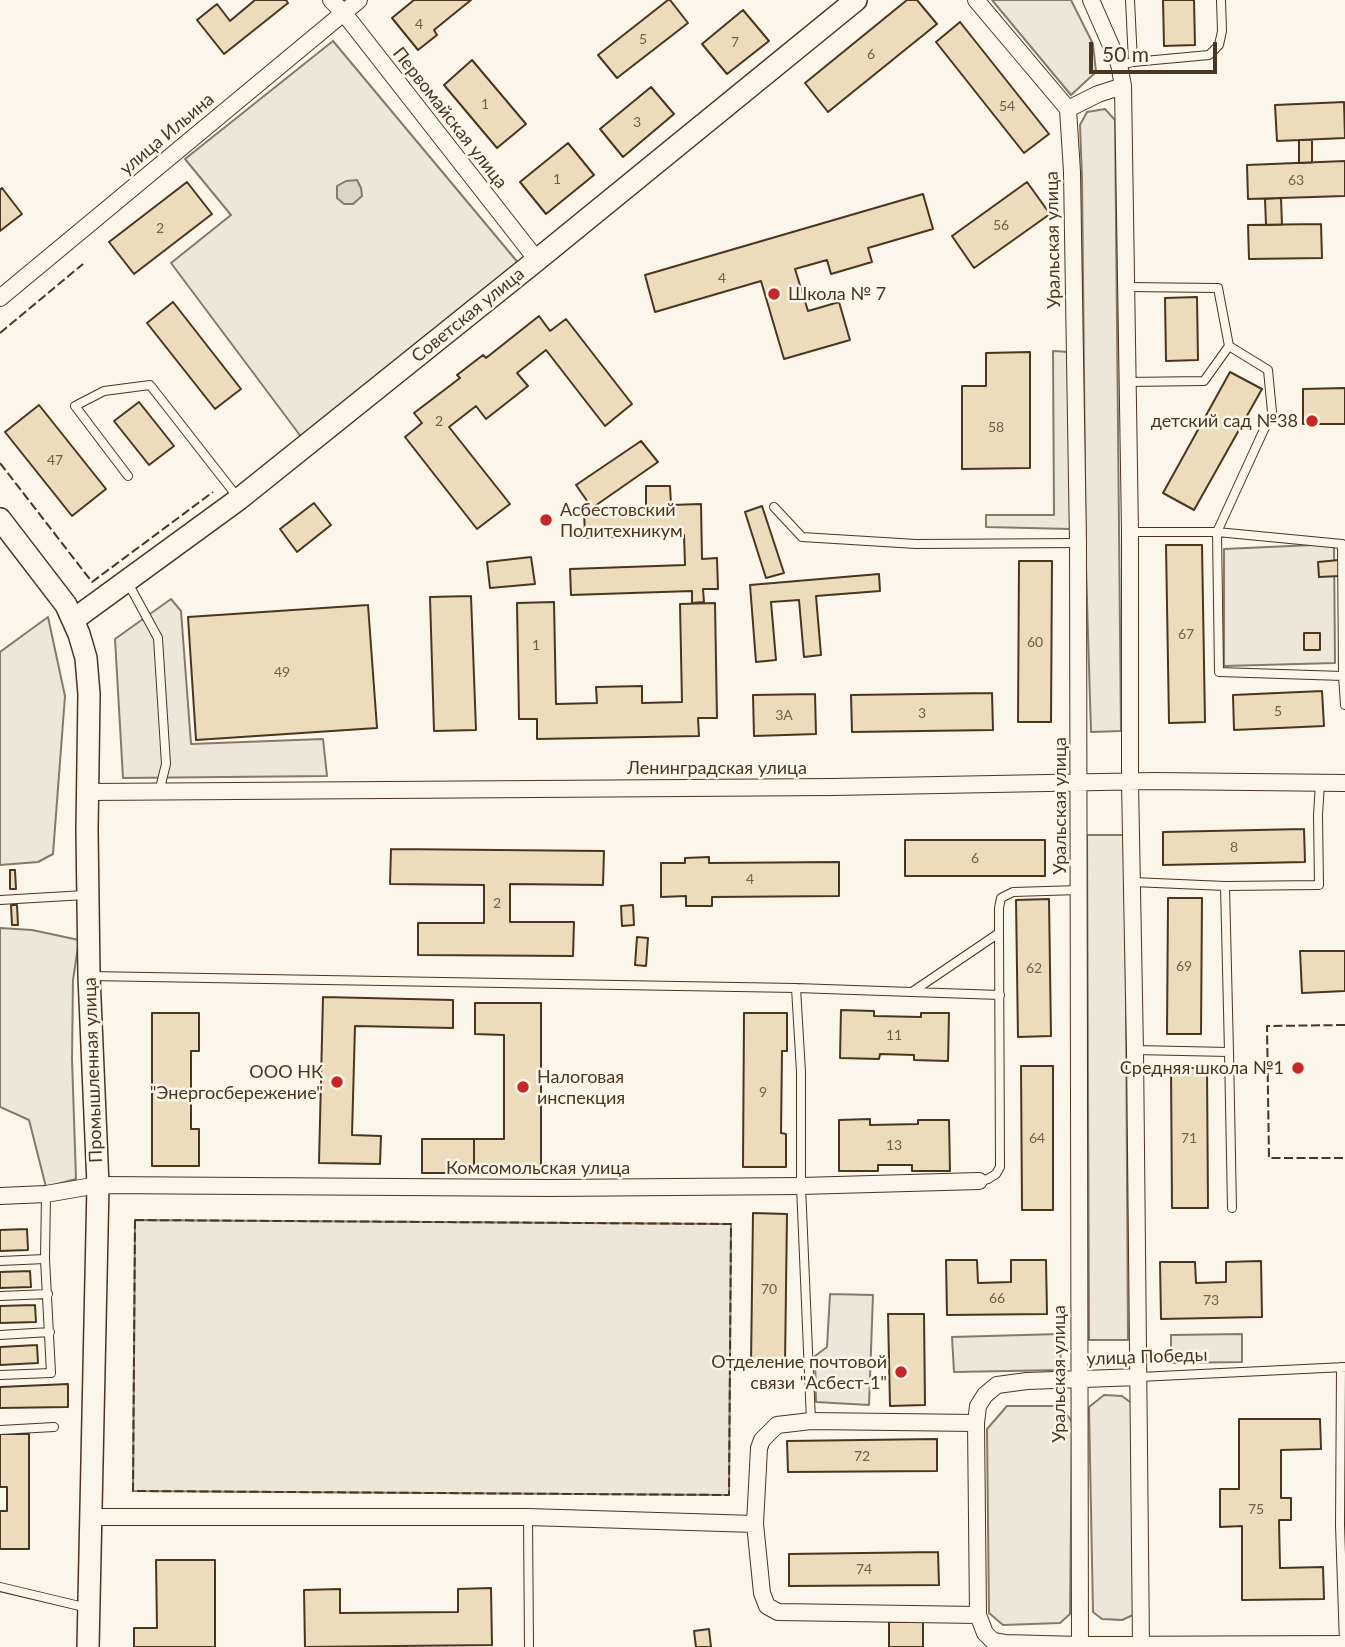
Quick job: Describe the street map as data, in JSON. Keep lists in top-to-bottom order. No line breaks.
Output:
{"streets":{"main road":["Советская улица","Промышленная улица"],"street":["Первомайская улица","улица Ильина","Уральская улица","Ленинградская улица","Комсомольская улица","улица Победы"]},"crossings":[["Первомайская улица","улица Ильина"],["Первомайская улица","Советская улица"],["Уральская улица","Ленинградская улица"],["Уральская улица","улица Победы"],["Советская улица","Промышленная улица"],["Ленинградская улица","Промышленная улица"],["Промышленная улица","Комсомольская улица"]],"places":["Школа № 7","детский сад №38","Асбестовский Политехникум","Средняя школа №1","ООО НК \"Энергосбережение\"","Налоговая инспекция","Отделение почтовой связи \"Асбест-1\""],"house_numbers":["4","5","7","6","1","54","3","1","63","56","2","4","2","58","47","67","60","1","49","5","3","3А","8","6","4","2","69","62","11","9","64","71","13","70","66","73","72","75","74"],"scale_bar":"50 m"}
